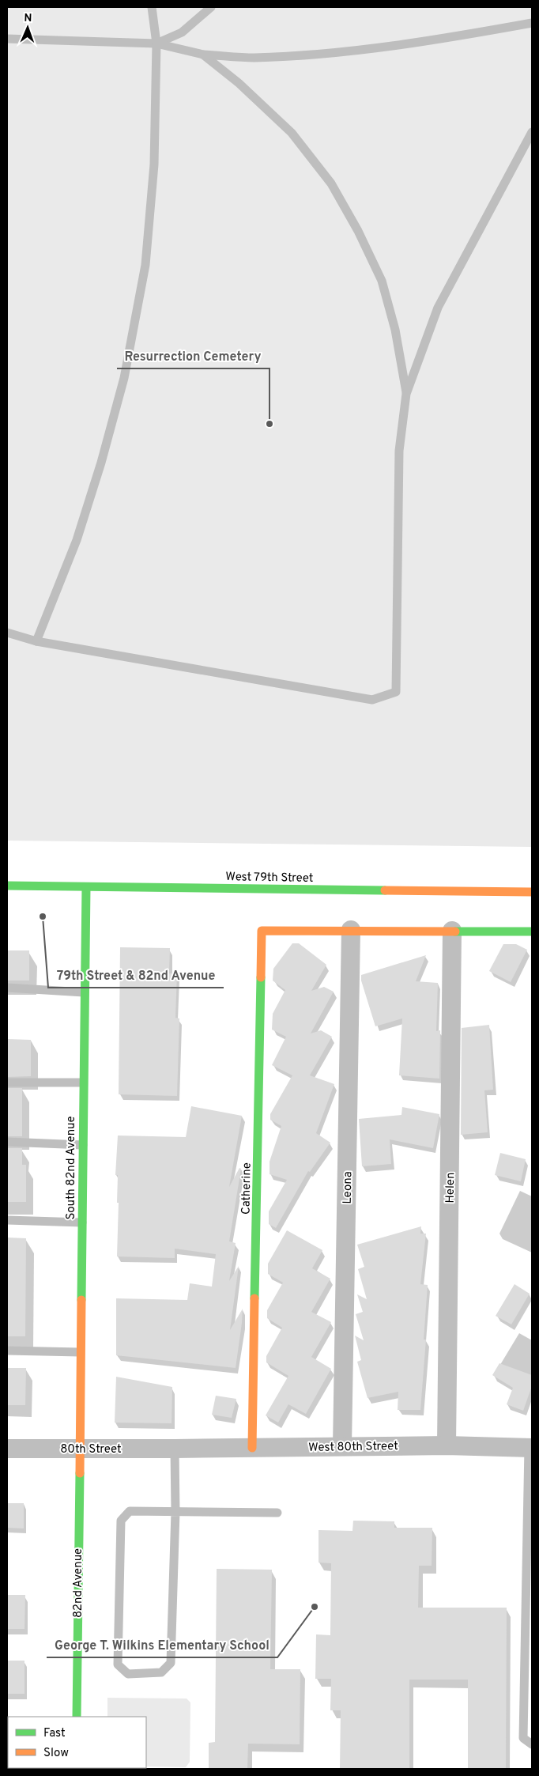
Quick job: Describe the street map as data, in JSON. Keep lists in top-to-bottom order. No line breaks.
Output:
{"streets":{"street":["West 79th Street","South 82nd Avenue","Leona","Helen","Catherine","West 80th Street","80th Street","82nd Avenue"]},"crossings":[["West 79th Street","South 82nd Avenue"],["South 82nd Avenue","80th Street"],["South 82nd Avenue","82nd Avenue"],["Leona","Catherine"],["Leona","West 80th Street"],["Helen","West 80th Street"],["Catherine","West 80th Street"],["West 80th Street","80th Street"],["80th Street","82nd Avenue"]],"places":["Resurrection Cemetery","79th Street & 82nd Avenue","George T. Wilkins Elementary School"],"legend":["Fast","Slow"],"north":"top"}
